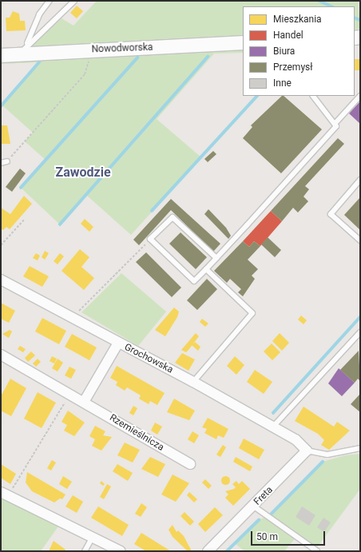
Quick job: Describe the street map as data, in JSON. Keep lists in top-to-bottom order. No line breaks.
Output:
{"streets":{"street":["Nowodworska","Grochowska","Rzemieślnicza","Freta"]},"crossings":[["Grochowska","Freta"]],"districts":["Zawodzie"],"legend":["Mieszkania","Handel","Biura","Przemysł","Inne"],"scale_bar":"50 m"}
